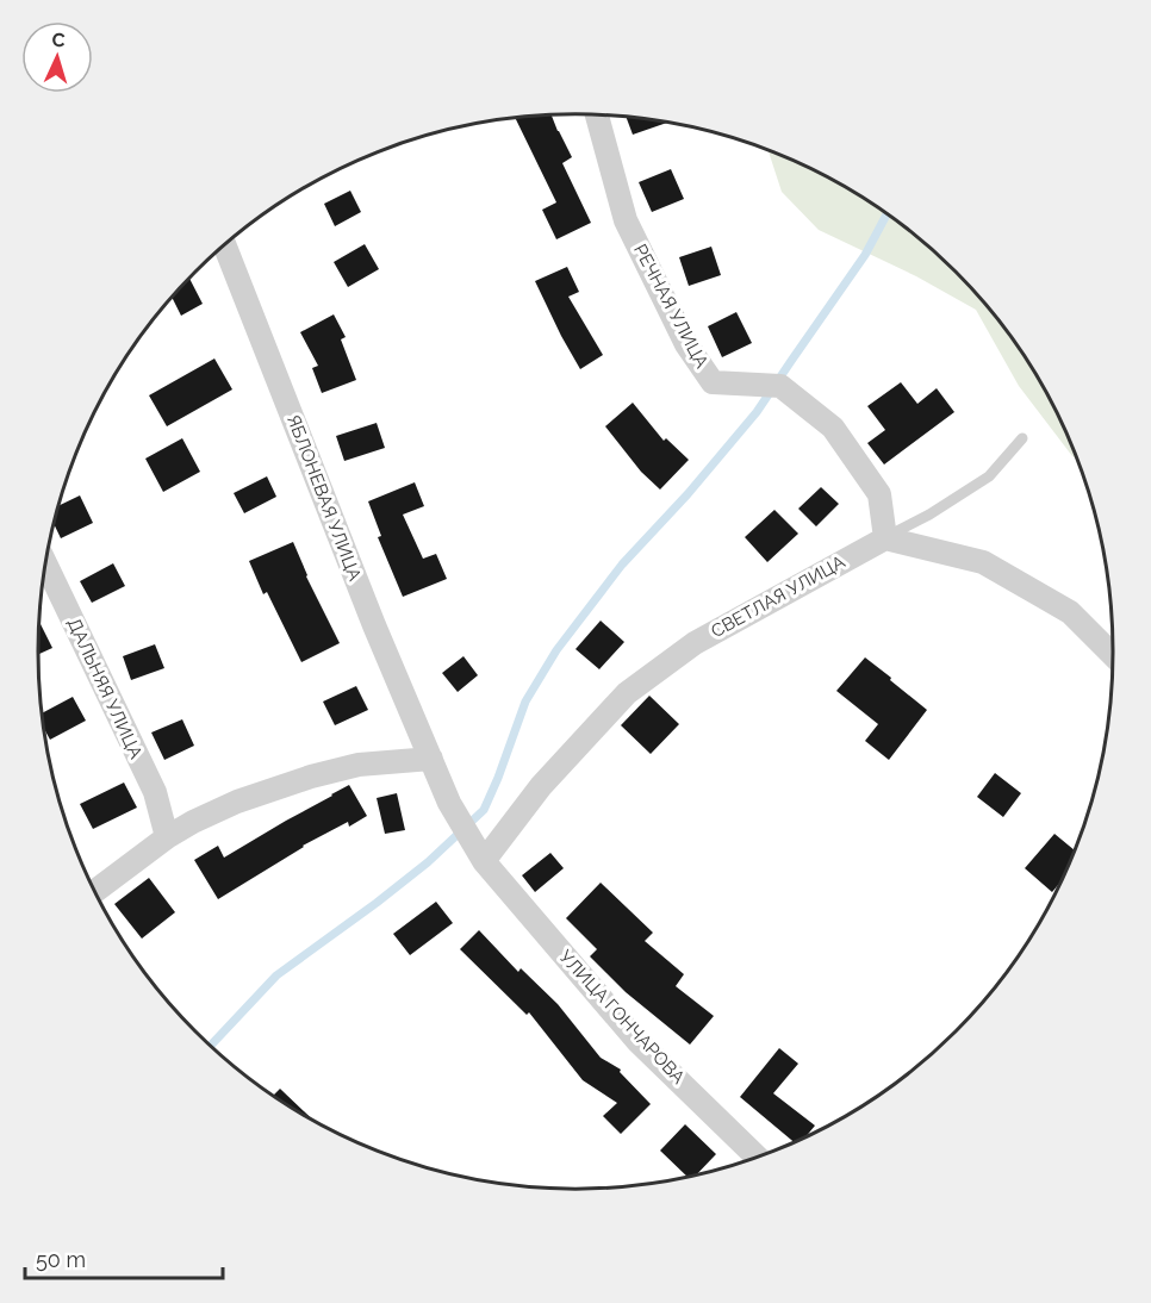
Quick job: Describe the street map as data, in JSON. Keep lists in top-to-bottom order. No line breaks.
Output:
{"streets":{"street":["РЕЧНАЯ УЛИЦА","ЯБЛОНЕВАЯ УЛИЦА","СВЕТЛАЯ УЛИЦА","ДАЛЬНЯЯ УЛИЦА","УЛИЦА ГОНЧАРОВА"]},"crossings":[["РЕЧНАЯ УЛИЦА","СВЕТЛАЯ УЛИЦА"],["ЯБЛОНЕВАЯ УЛИЦА","УЛИЦА ГОНЧАРОВА"],["СВЕТЛАЯ УЛИЦА","УЛИЦА ГОНЧАРОВА"]],"scale_bar":"50 m","north":"top"}
